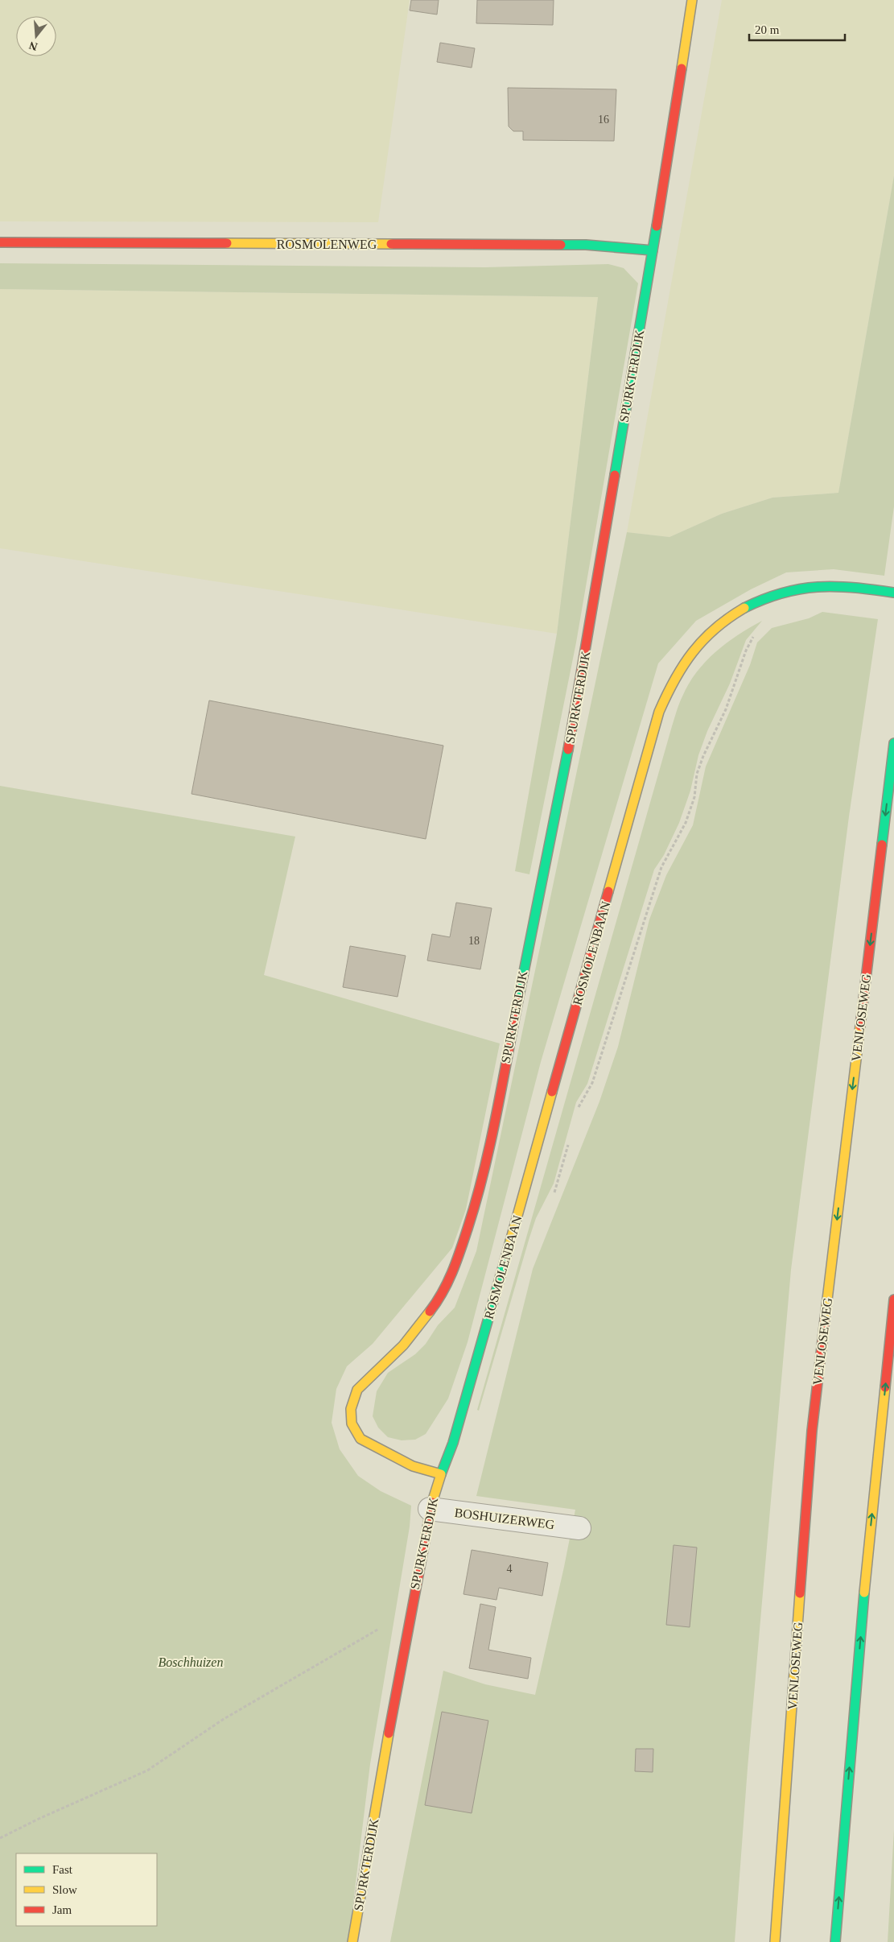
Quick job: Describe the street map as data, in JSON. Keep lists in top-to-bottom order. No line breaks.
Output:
{"streets":{"main road":["ROSMOLENWEG","SPURKTERDIJK","ROSMOLENBAAN","VENLOSEWEG"],"street":["BOSHUIZERWEG"]},"crossings":[["ROSMOLENWEG","SPURKTERDIJK"],["SPURKTERDIJK","ROSMOLENBAAN"],["SPURKTERDIJK","BOSHUIZERWEG"]],"parks":["Boschhuizen"],"house_numbers":["16","18","4"],"legend":["Fast","Slow","Jam"],"scale_bar":"20 m","north":"bottom"}
